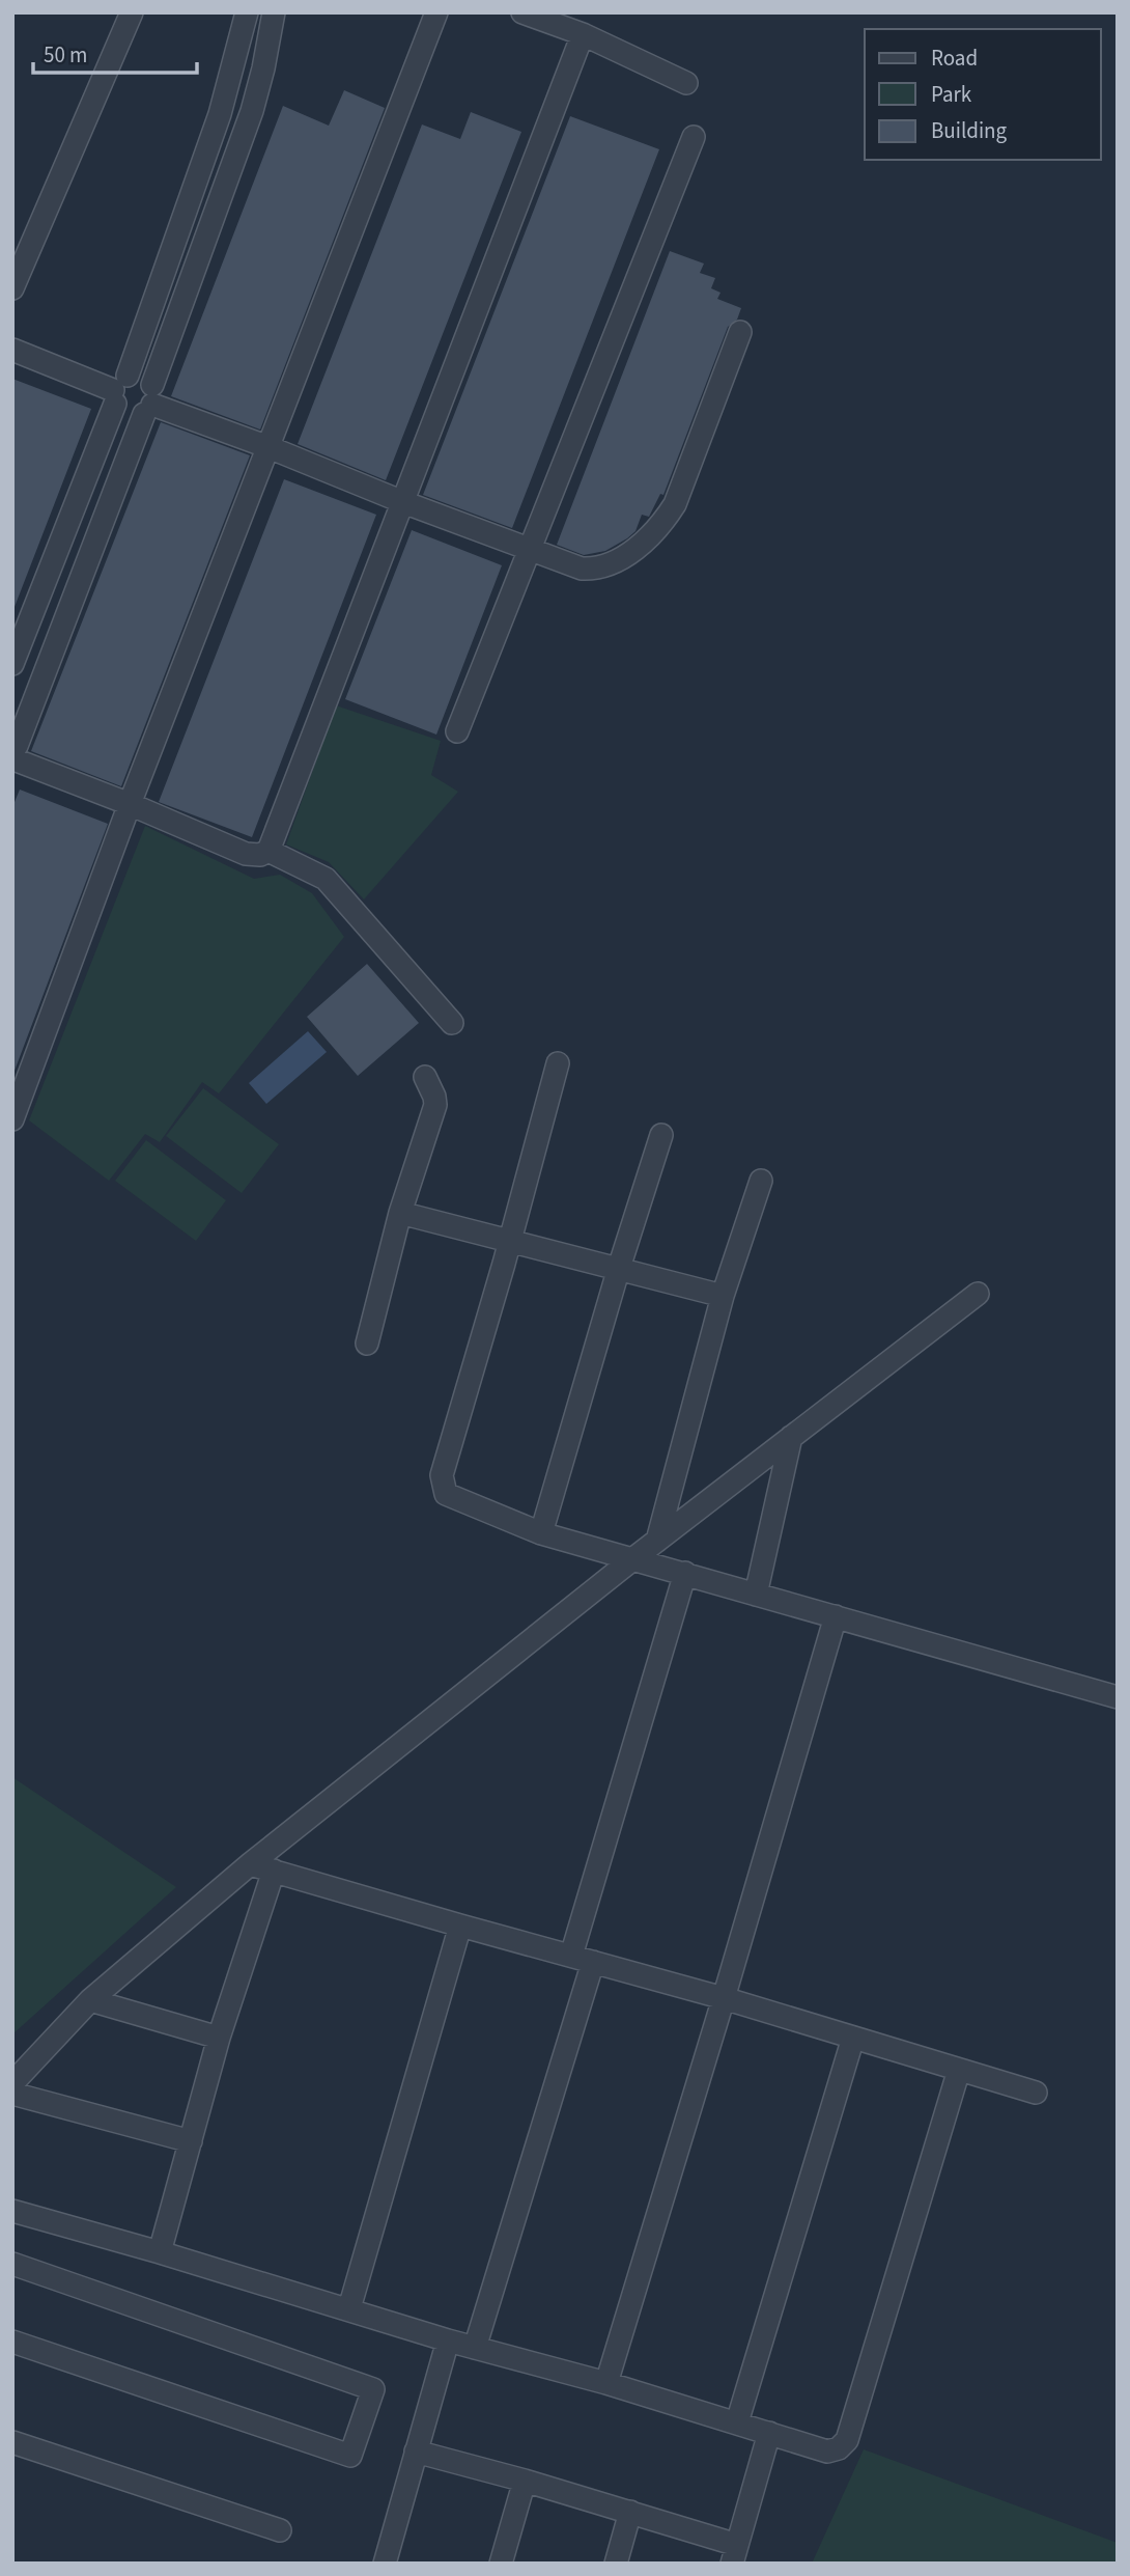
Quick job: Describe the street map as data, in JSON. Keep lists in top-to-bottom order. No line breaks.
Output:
{"legend":["Road","Park","Building"],"scale_bar":"50 m"}
